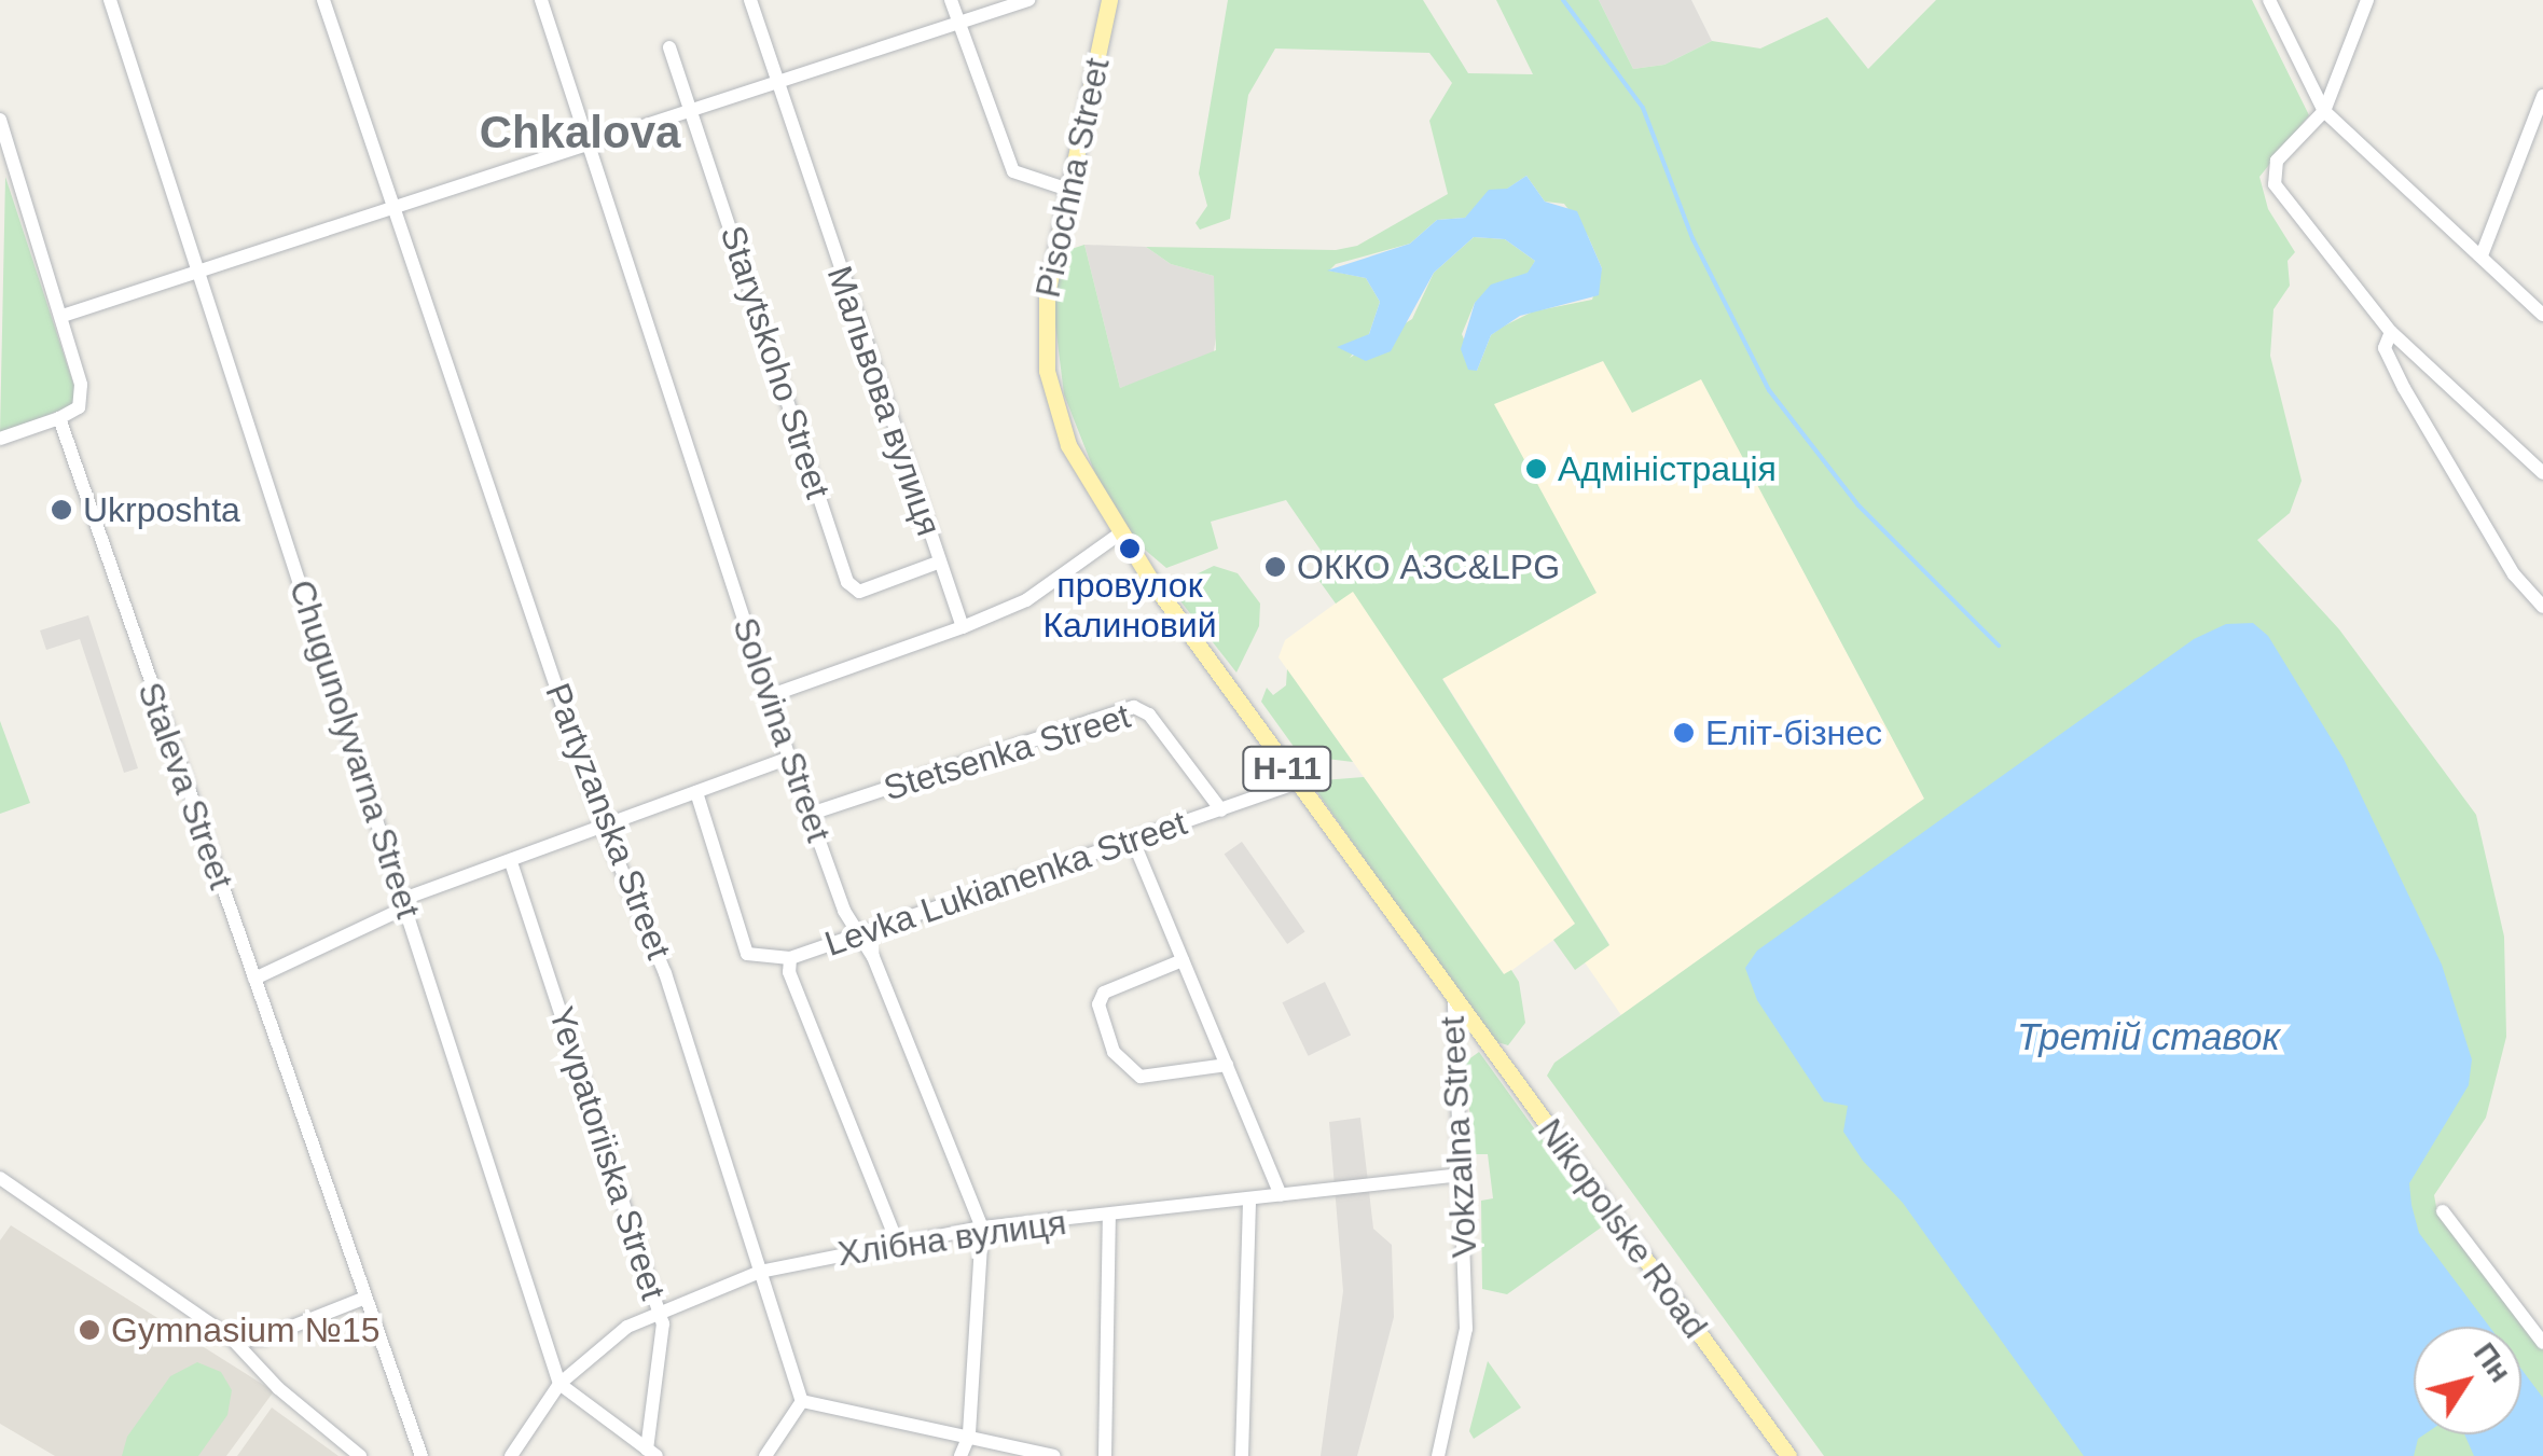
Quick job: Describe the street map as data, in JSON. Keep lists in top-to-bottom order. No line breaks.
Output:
{"streets":{"main road":["Pisochna Street","Н-11","Vokzalna Street","Nikopolske Road"],"street":["Starytskoho Street","Мальвова вулиця","Solovina Street","Chugunolyvarna Street","Stetsenka Street","Staleva Street","Partyzanska Street","Levka Lukianenka Street","Yevpatoriiska Street","Хлібна вулиця"]},"crossings":[["Pisochna Street","Vokzalna Street"],["Starytskoho Street","Мальвова вулиця"],["Solovina Street","Stetsenka Street"],["Solovina Street","Levka Lukianenka Street"],["Solovina Street","Хлібна вулиця"],["Chugunolyvarna Street","Хлібна вулиця"],["Stetsenka Street","Levka Lukianenka Street"],["Partyzanska Street","Хлібна вулиця"],["Levka Lukianenka Street","Vokzalna Street"],["Vokzalna Street","Nikopolske Road"],["Vokzalna Street","Хлібна вулиця"],["Yevpatoriiska Street","Хлібна вулиця"]],"districts":["Chkalova"],"water":["Третій ставок"],"places":["Адміністрація","Ukrposhta","провулок Калиновий","ОККО АЗС&LPG","Еліт-бізнес","Gymnasium №15"],"north":"top right"}
